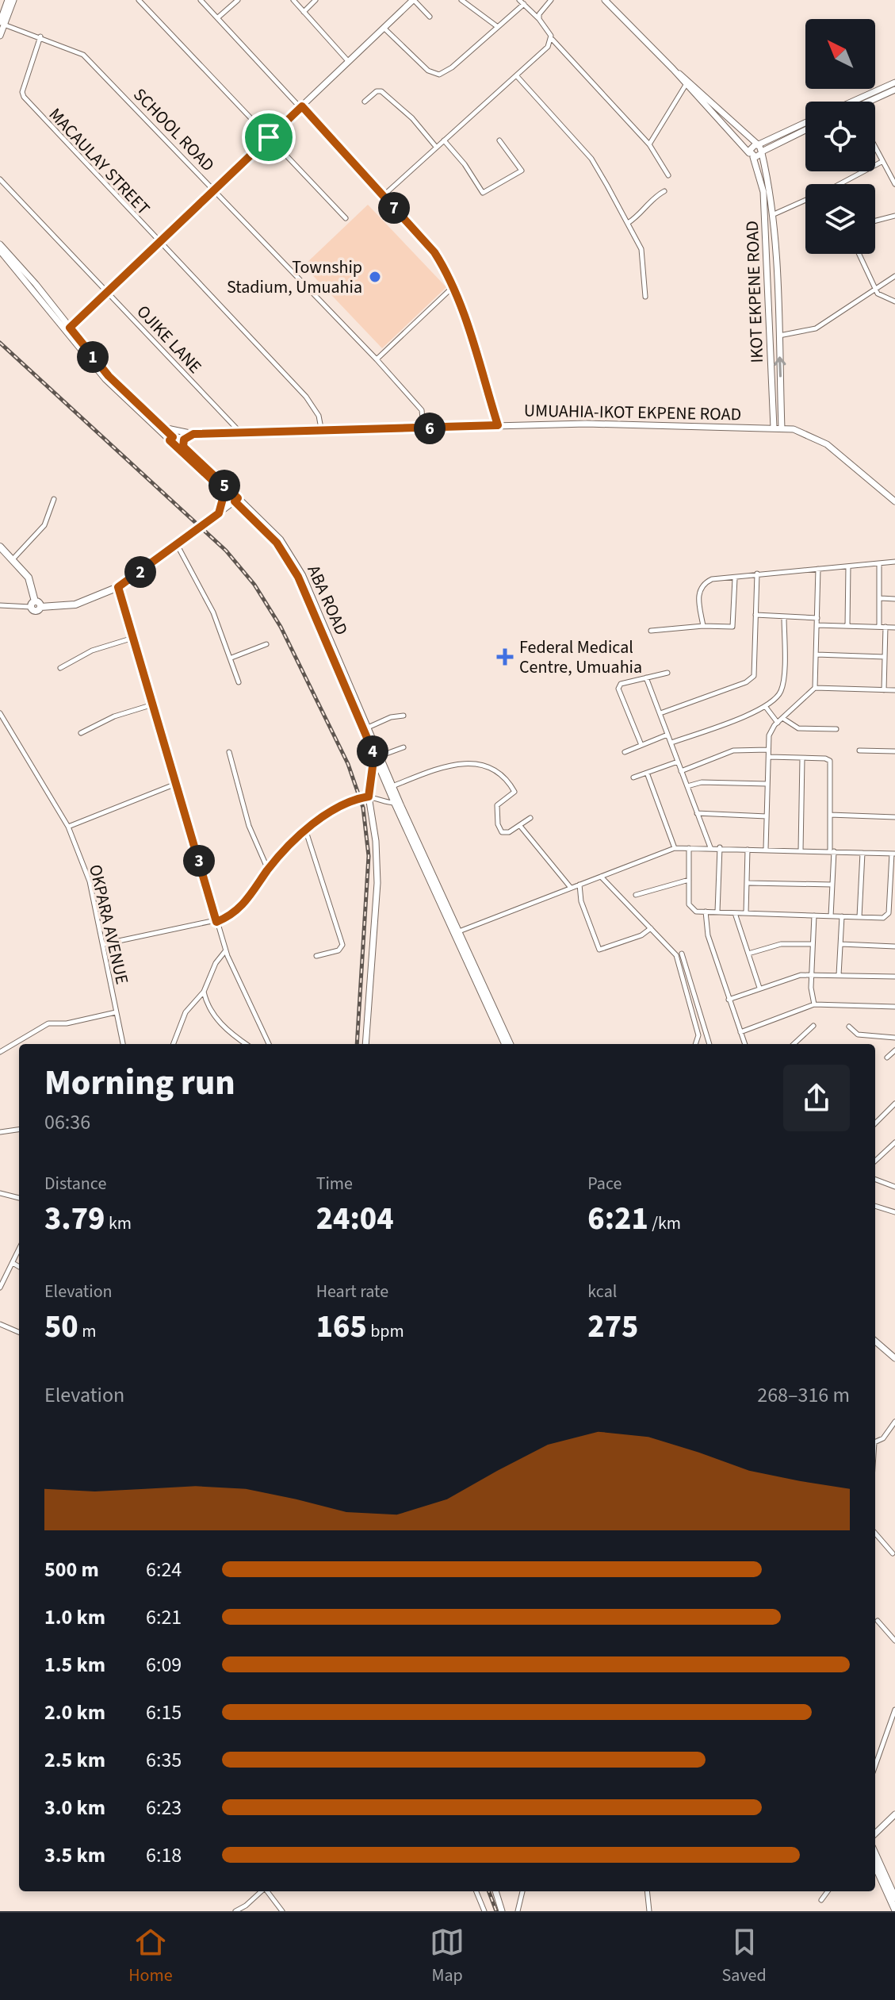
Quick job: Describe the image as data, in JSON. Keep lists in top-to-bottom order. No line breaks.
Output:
{"streets":{"main road":["ABA ROAD"],"street":["SCHOOL ROAD","MACAULAY STREET","IKOT EKPENE ROAD","OJIKE LANE","UMUAHIA-IKOT EKPENE ROAD","OKPARA AVENUE"]},"crossings":[["SCHOOL ROAD","MACAULAY STREET"],["SCHOOL ROAD","UMUAHIA-IKOT EKPENE ROAD"],["MACAULAY STREET","UMUAHIA-IKOT EKPENE ROAD"],["IKOT EKPENE ROAD","UMUAHIA-IKOT EKPENE ROAD"],["OJIKE LANE","UMUAHIA-IKOT EKPENE ROAD"],["UMUAHIA-IKOT EKPENE ROAD","ABA ROAD"]],"places":{"other":["Township Stadium, Umuahia"],"health":["Federal Medical Centre, Umuahia"]},"north":"top left","page":{"pins":["7","1","6","5","2","4","3"],"heading":["Morning run","06:36"],"stats":[["Distance","3.79 km"],["Time","24:04"],["Pace","6:21 /km"],["Elevation","50 m"],["Heart rate","165 bpm"],["kcal","275"]],"chart":["Elevation","268–316 m"],"list":[{"name":"500 m","note":"6:24"},{"name":"1.0 km","note":"6:21"},{"name":"1.5 km","note":"6:09"},{"name":"2.0 km","note":"6:15"},{"name":"2.5 km","note":"6:35"},{"name":"3.0 km","note":"6:23"},{"name":"3.5 km","note":"6:18"}],"tabs":["Home","Map","Saved"]}}
